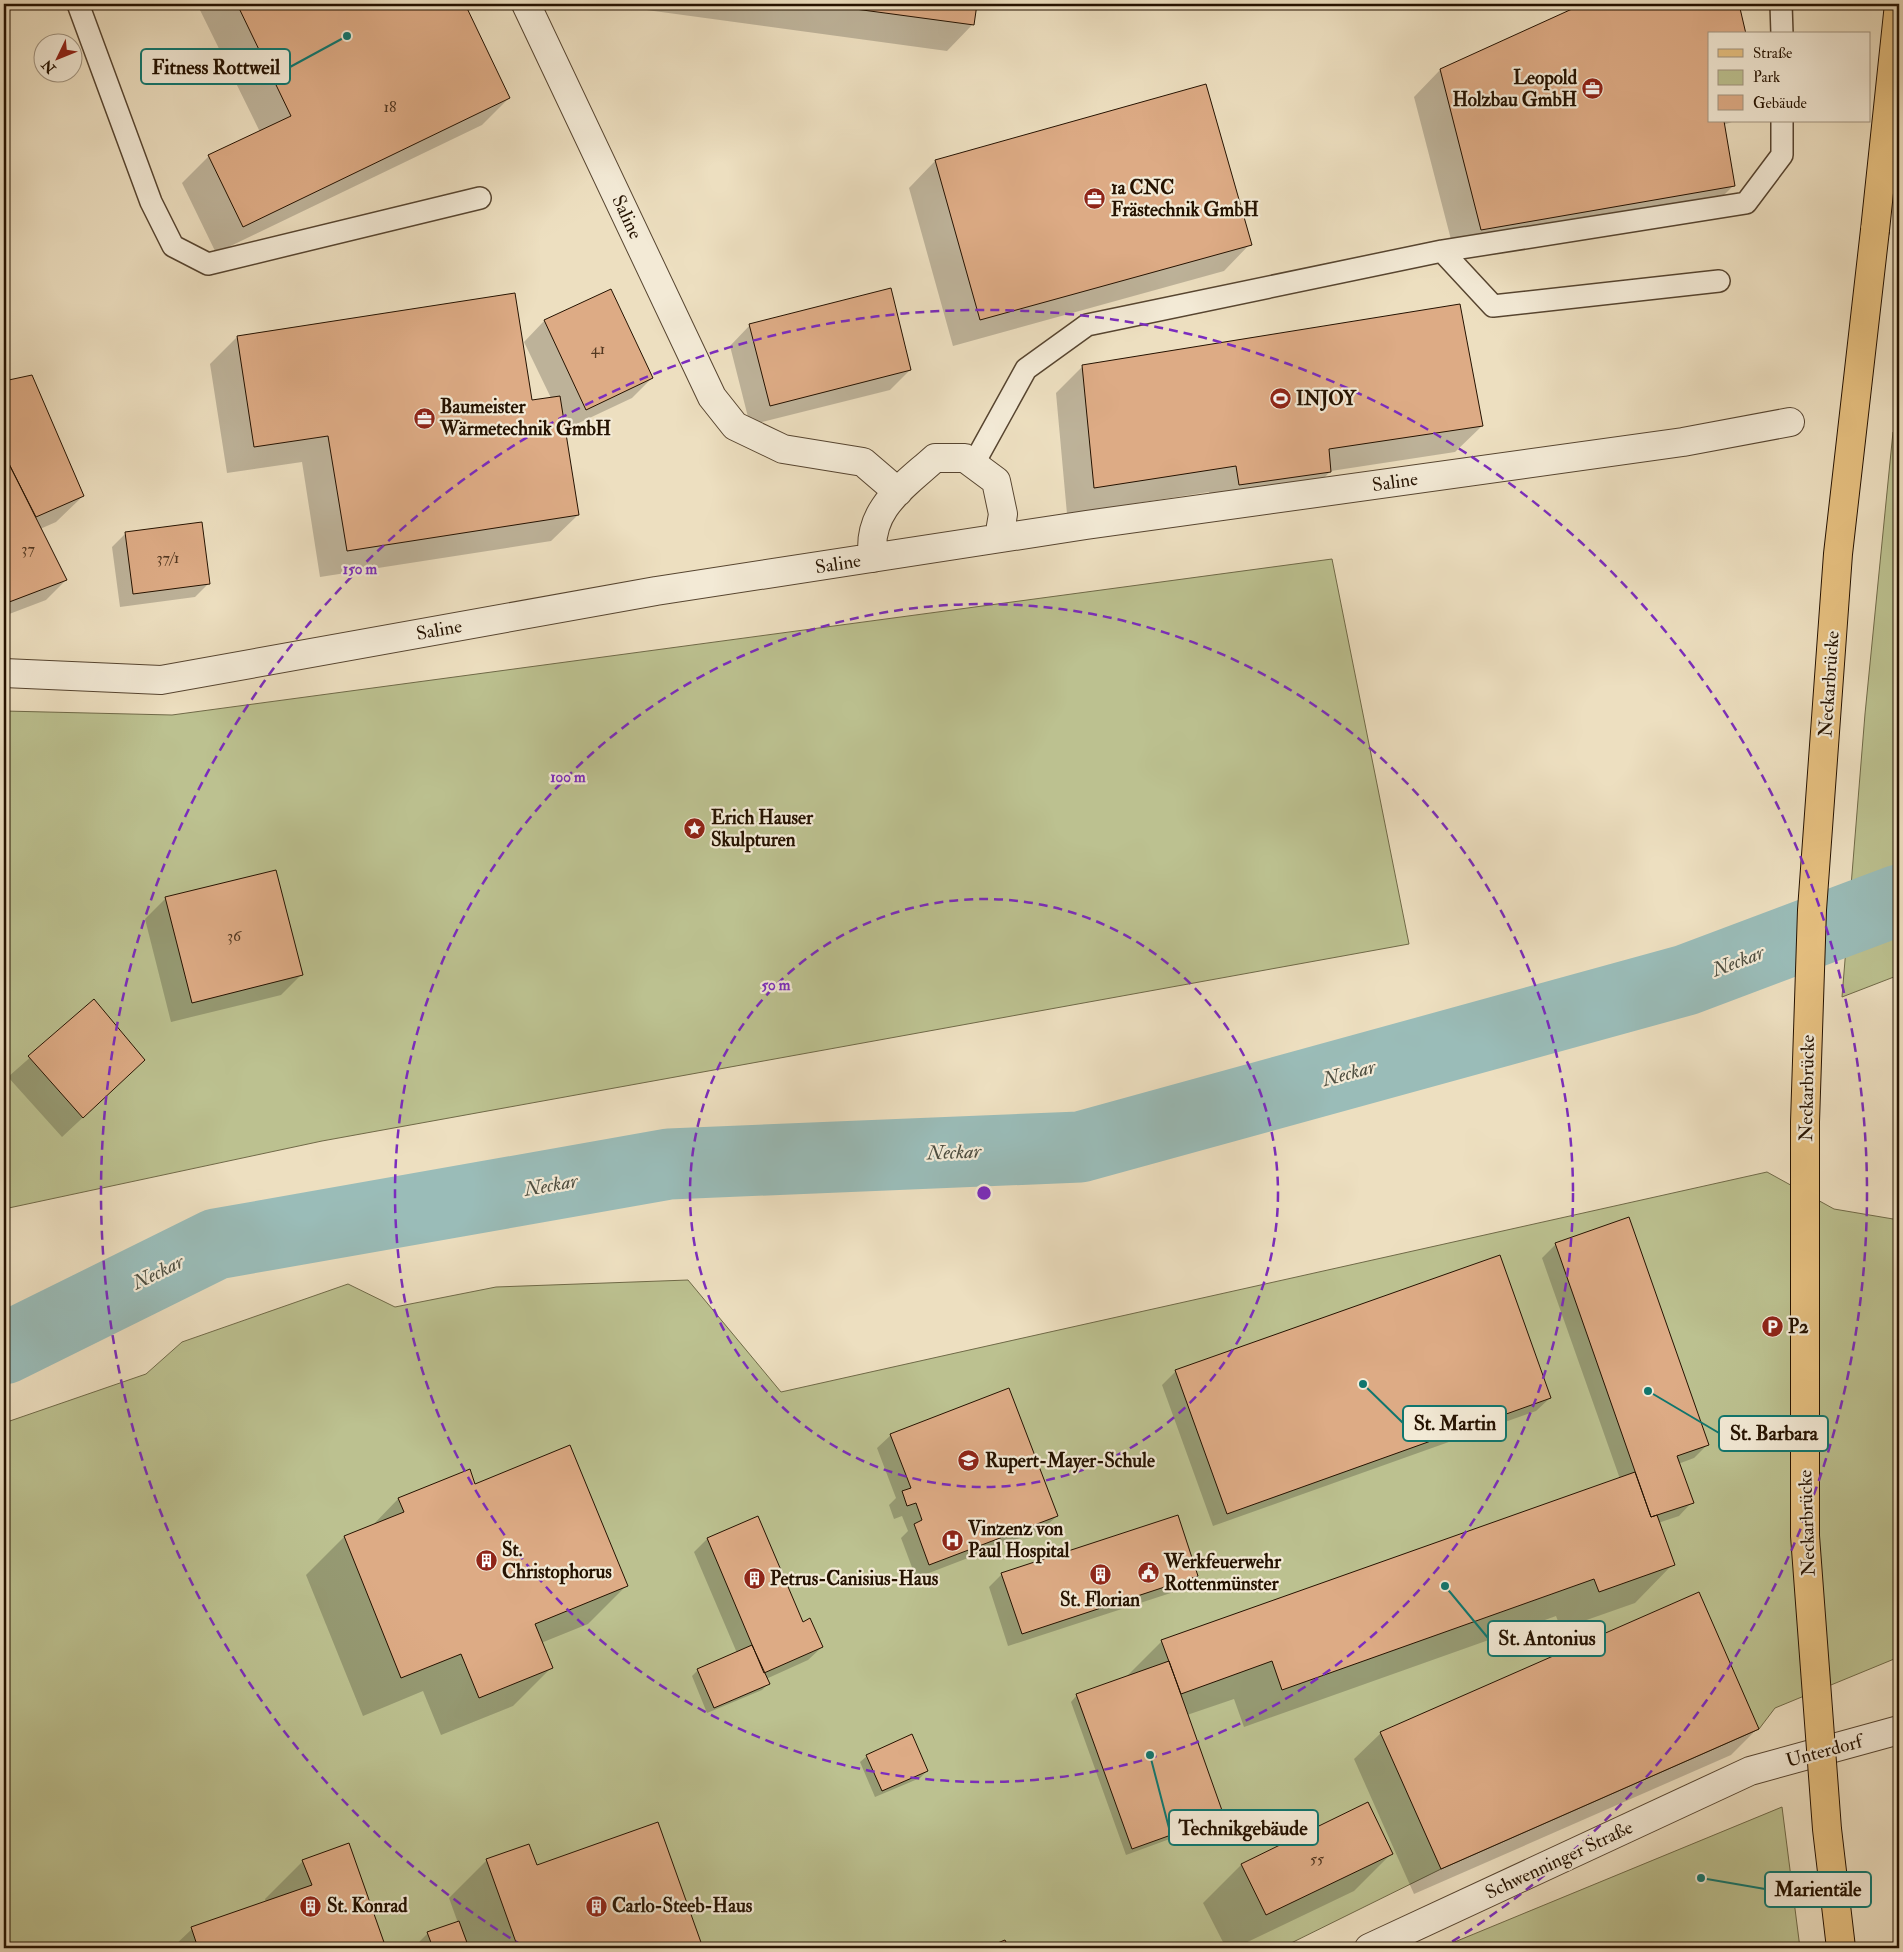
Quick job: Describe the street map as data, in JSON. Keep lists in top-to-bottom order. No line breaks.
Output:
{"streets":{"main road":["Neckarbrücke"],"street":["Saline","Unterdorf","Schwenninger Straße"]},"crossings":[["Unterdorf","Schwenninger Straße"]],"water":["Neckar"],"places":{"other":["Fitness Rottweil","St. Martin","St. Barbara","St. Antonius","Technikgebäude","Marientäle"],"office":["Leopold Holzbau GmbH","1a CNC Frästechnik GmbH","Baumeister Wärmetechnik GmbH"],"sports":["INJOY"],"place":["Erich Hauser Skulpturen"],"parking":["P2"],"school or university":["Rupert-Mayer-Schule"],"hospital":["Vinzenz von Paul Hospital"],"building":["St. Christophorus","St. Florian","Petrus-Canisius-Haus","St. Konrad","Carlo-Steeb-Haus"],"public building":["Werkfeuerwehr Rottenmünster"]},"house_numbers":["18","41","37","37/1","36","55"],"legend":["Straße","Park","Gebäude"],"north":"bottom left","rings":["150 m","100 m","50 m"]}
